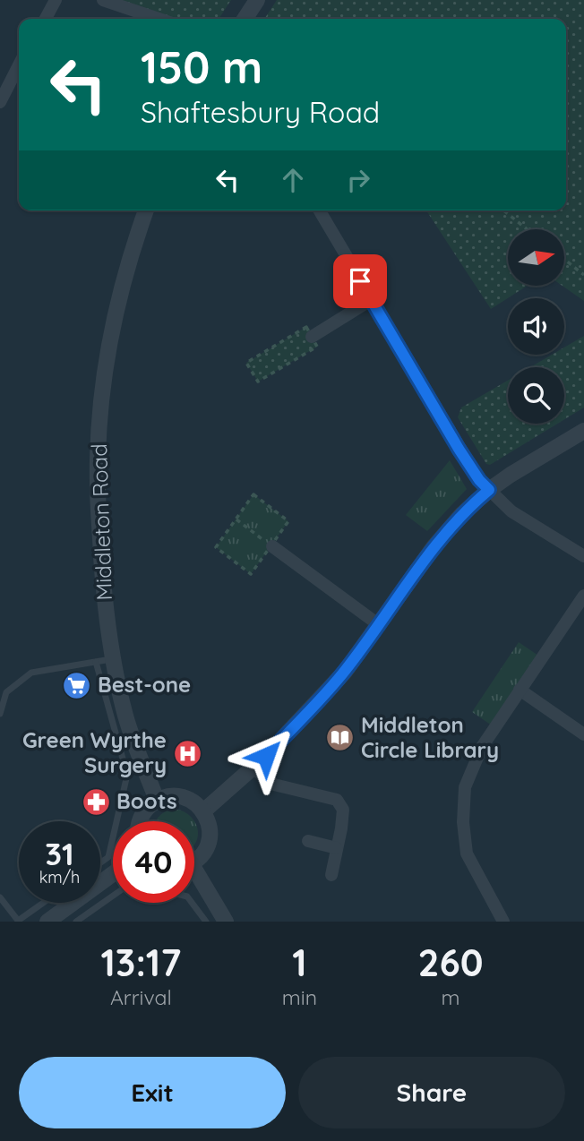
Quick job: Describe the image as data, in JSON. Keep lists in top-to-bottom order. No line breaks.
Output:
{"streets":{"street":["Middleton Road"]},"places":{"supermarket":["Best-one"],"library":["Middleton Circle Library"],"hospital":["Green Wyrthe Surgery"],"pharmacy":["Boots"]},"north":"right","page":{"turn":["150 m","Shaftesbury Road"],"speed":"31 km/h","limit":"40","eta":["13:17","Arrival","1","min","260","m"],"buttons":["Exit","Share"]}}
